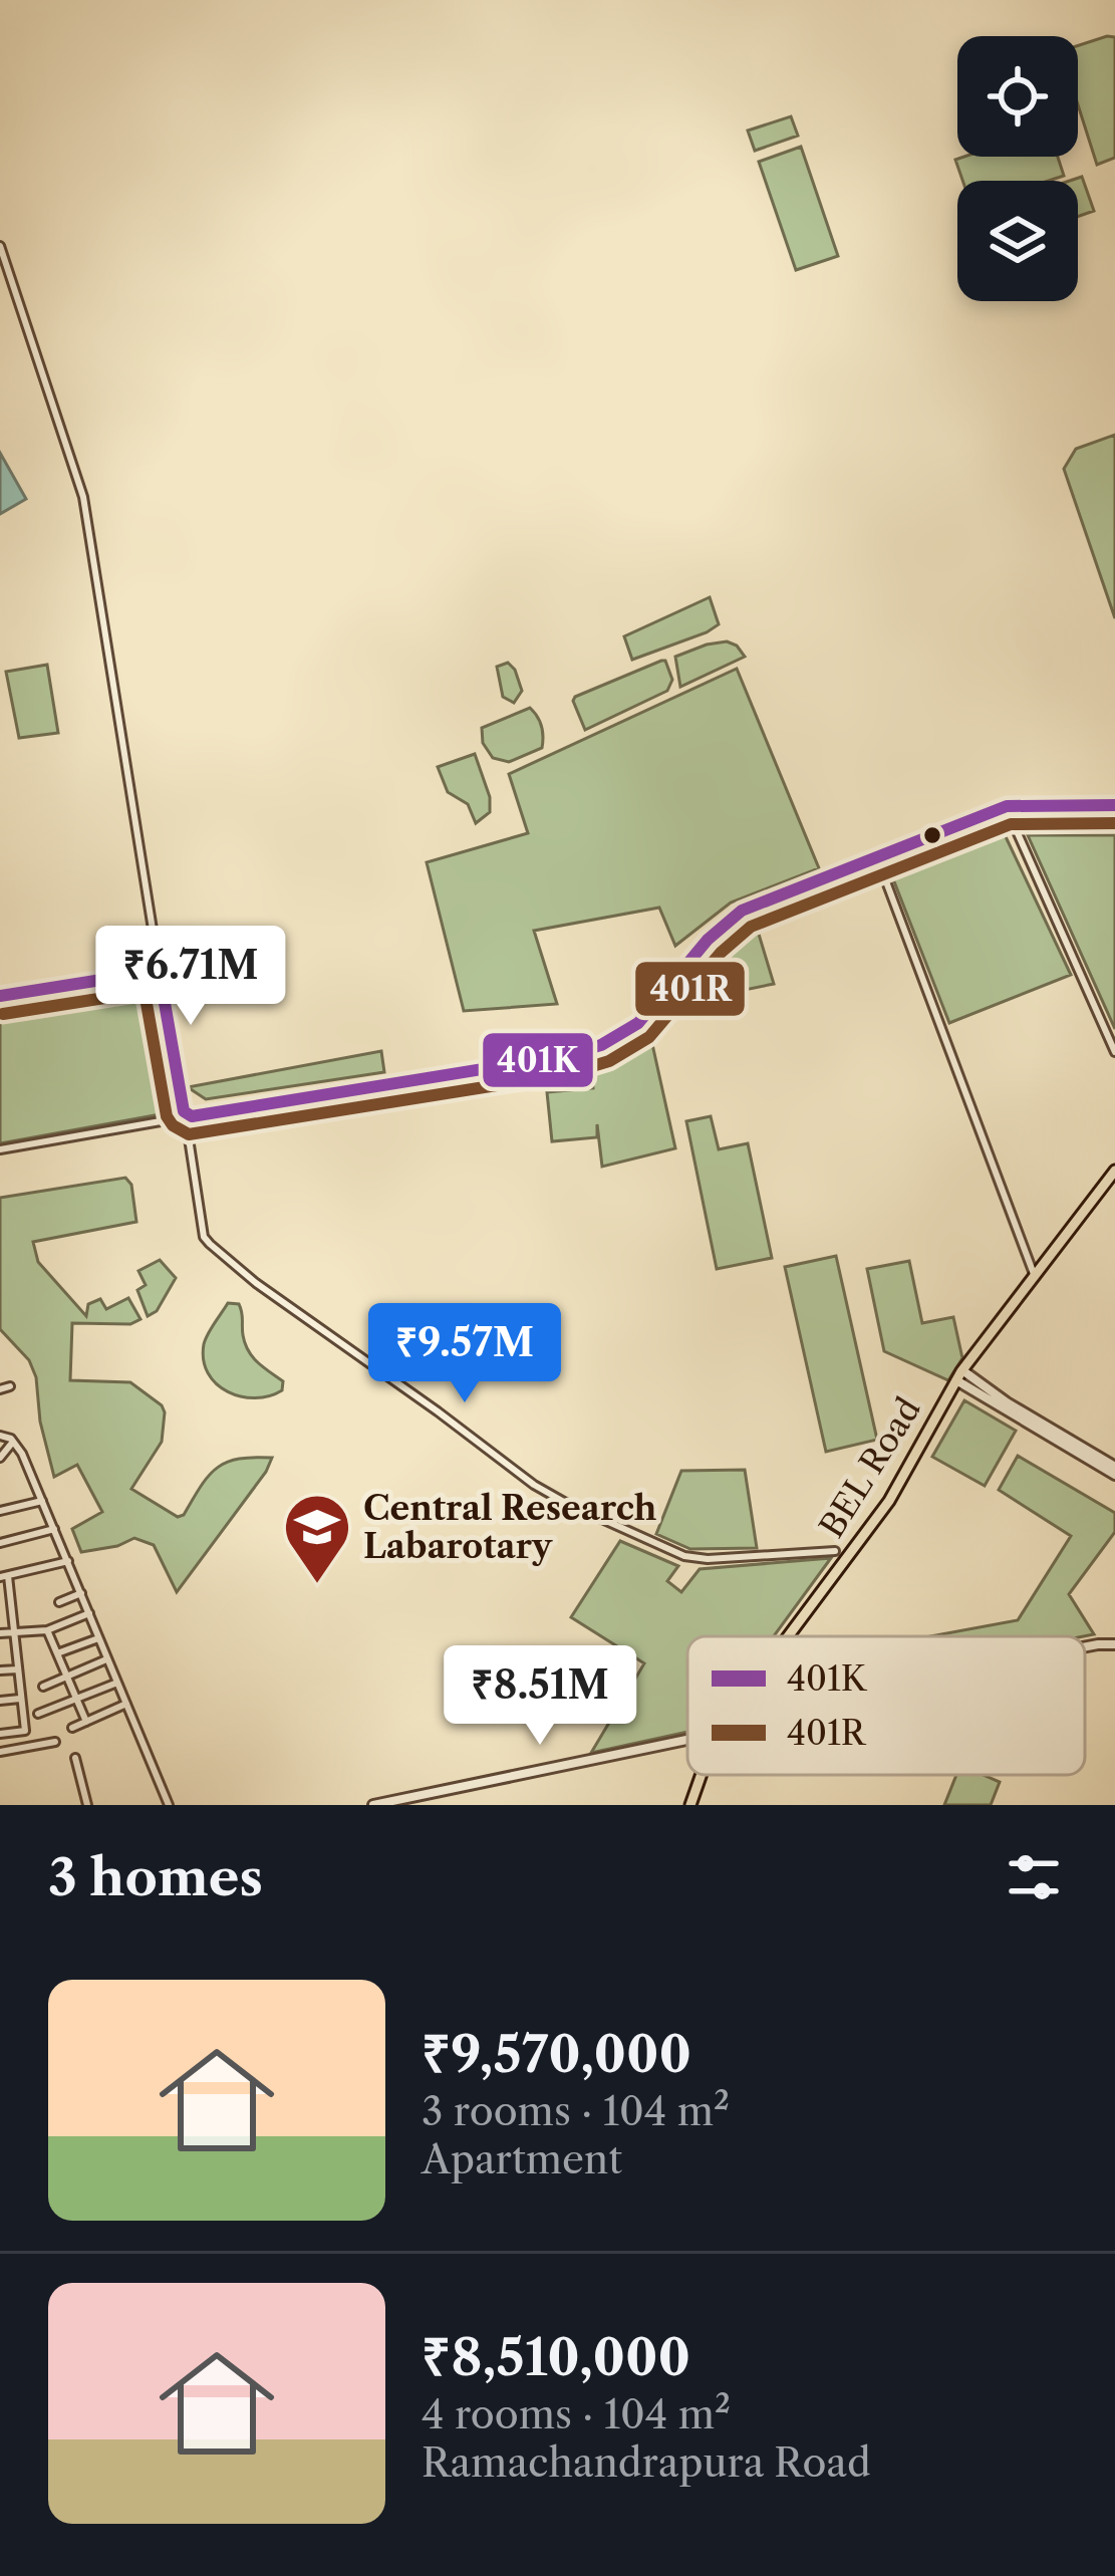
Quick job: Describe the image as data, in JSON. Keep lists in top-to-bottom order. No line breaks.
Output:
{"streets":{"main road":["BEL Road"]},"places":{"school or university":["Central Research Labarotary"]},"lines":["transit line 401K","transit line 401R"],"legend":["401K","401R"],"page":{"price":["₹6.71M","₹9.57M","₹8.51M"],"heading":"3 homes","list":[{"name":"₹9,570,000","note":"3 rooms · 104 m² · Apartment"},{"name":"₹8,510,000","note":"4 rooms · 104 m² · Ramachandrapura Road"}]}}
